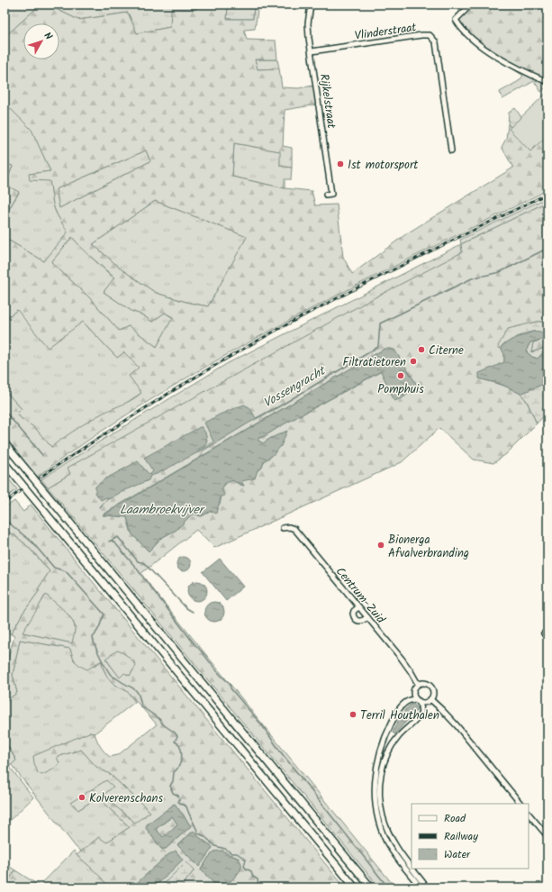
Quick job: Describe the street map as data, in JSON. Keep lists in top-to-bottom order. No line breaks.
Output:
{"streets":{"street":["Vlinderstraat","Rijkelstraat","Centrum-Zuid"]},"crossings":[["Vlinderstraat","Rijkelstraat"]],"water":["Vossengracht","Laambroekvijver"],"places":["1st motorsport","Citerne","Filtratietoren","Pomphuis","Bionerga Afvalverbranding","Terril Houthalen","Kolverenschans"],"legend":["Road","Railway","Water"],"north":"top right"}
